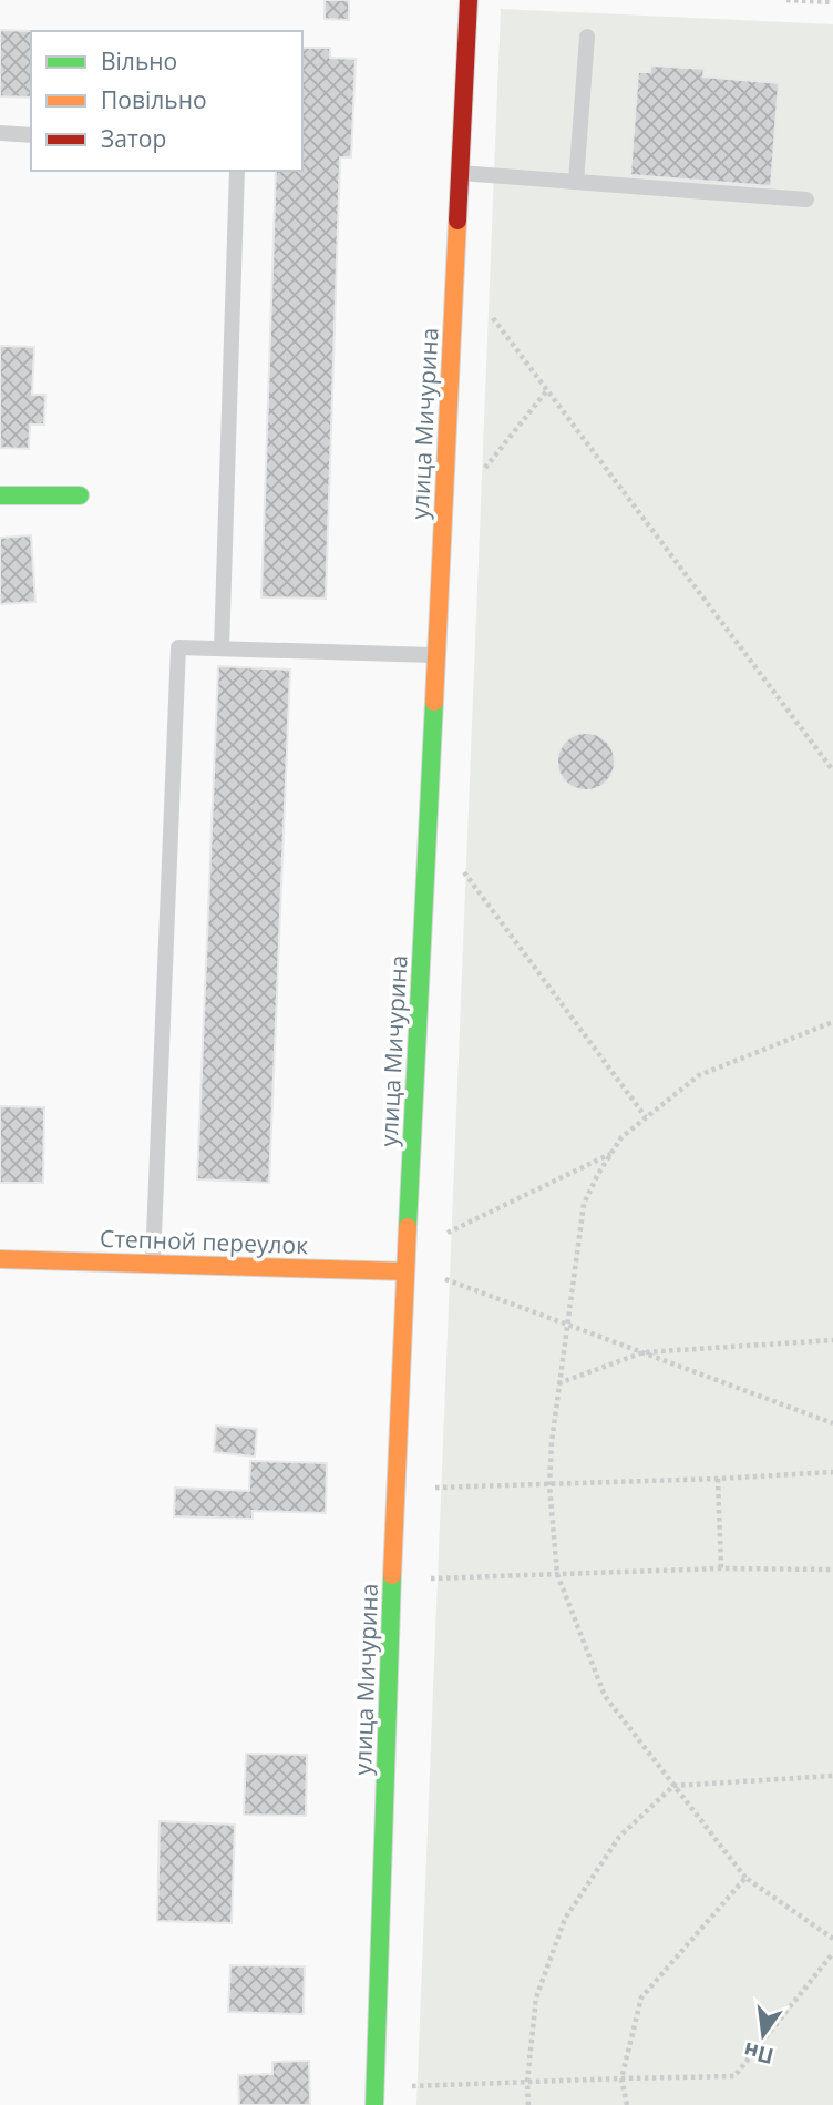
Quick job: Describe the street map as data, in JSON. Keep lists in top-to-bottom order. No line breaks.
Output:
{"streets":{"main road":["улица Мичурина","Степной переулок"]},"crossings":[["улица Мичурина","Степной переулок"]],"legend":["Вільно","Повільно","Затор"],"north":"bottom"}
